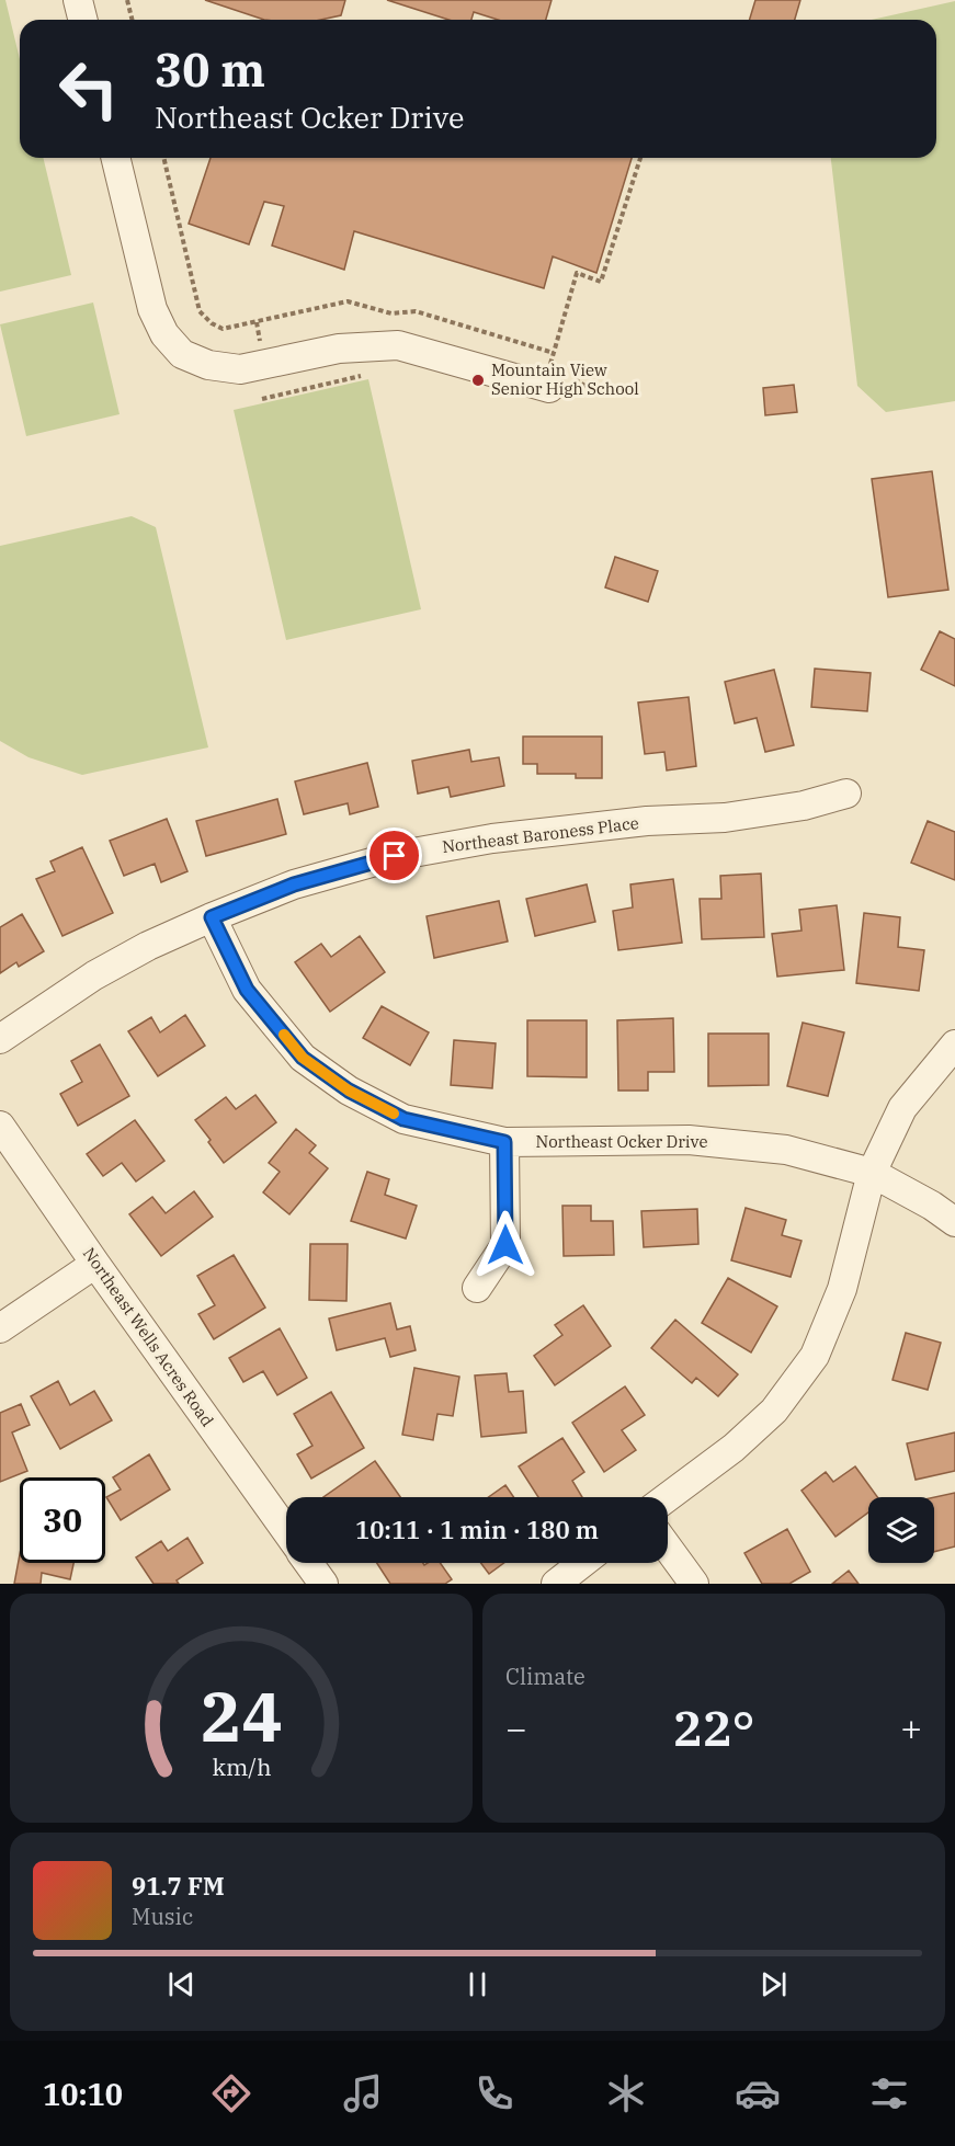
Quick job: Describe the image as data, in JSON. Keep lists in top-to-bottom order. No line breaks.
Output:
{"streets":{"street":["Northeast Baroness Place","Northeast Ocker Drive","Northeast Wells Acres Road"]},"crossings":[["Northeast Baroness Place","Northeast Ocker Drive"]],"places":["Mountain View Senior High School"],"page":{"turn":["30 m","Northeast Ocker Drive"],"limit":"30","trip":"10:11 · 1 min · 180 m","tile":"Climate","heat":["−","22°","+"],"song":["91.7 FM","Music"],"tabs":"10:10","gauge":["24","km/h"]}}
